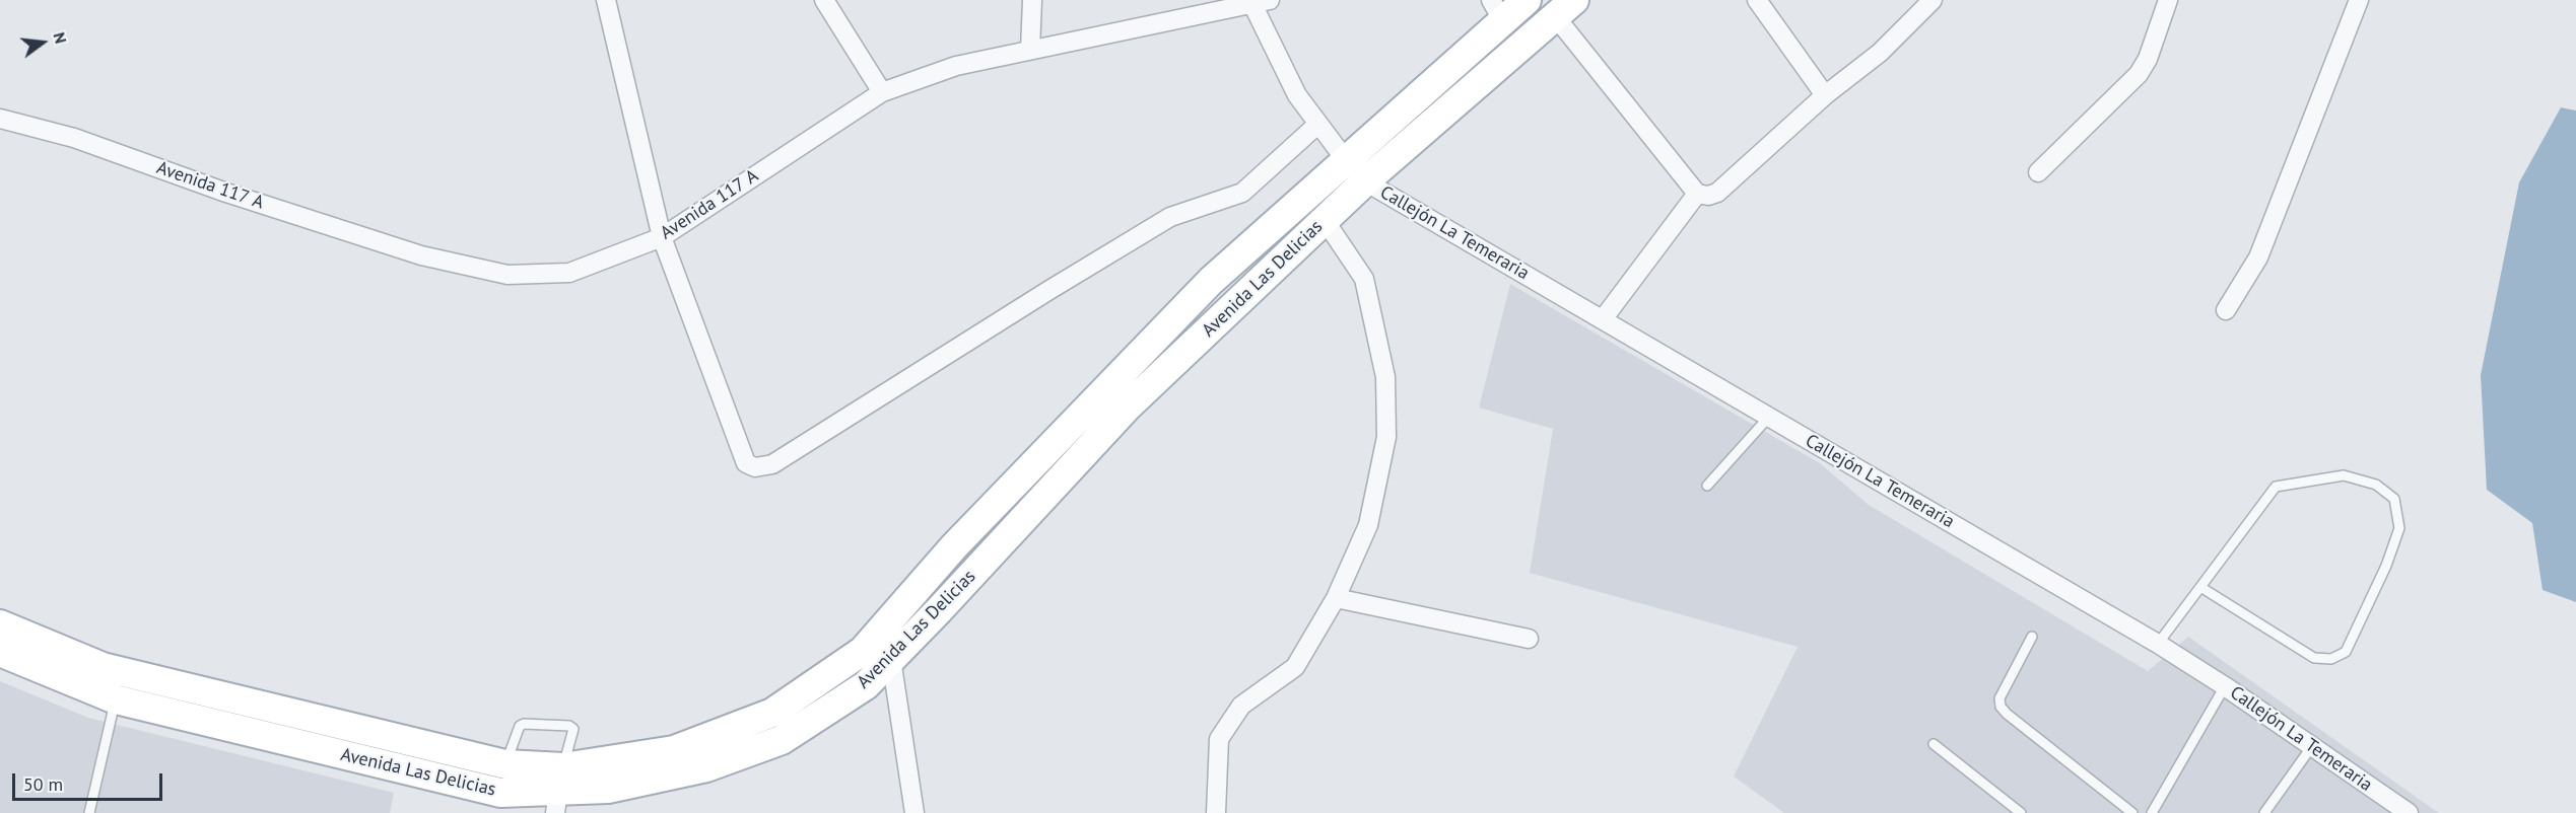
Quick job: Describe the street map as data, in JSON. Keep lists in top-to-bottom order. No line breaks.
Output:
{"streets":{"main road":["Avenida Las Delicias"],"street":["Avenida 117 A","Callejón La Temeraria"]},"crossings":[["Callejón La Temeraria","Avenida Las Delicias"]],"scale_bar":"50 m","north":"right"}
